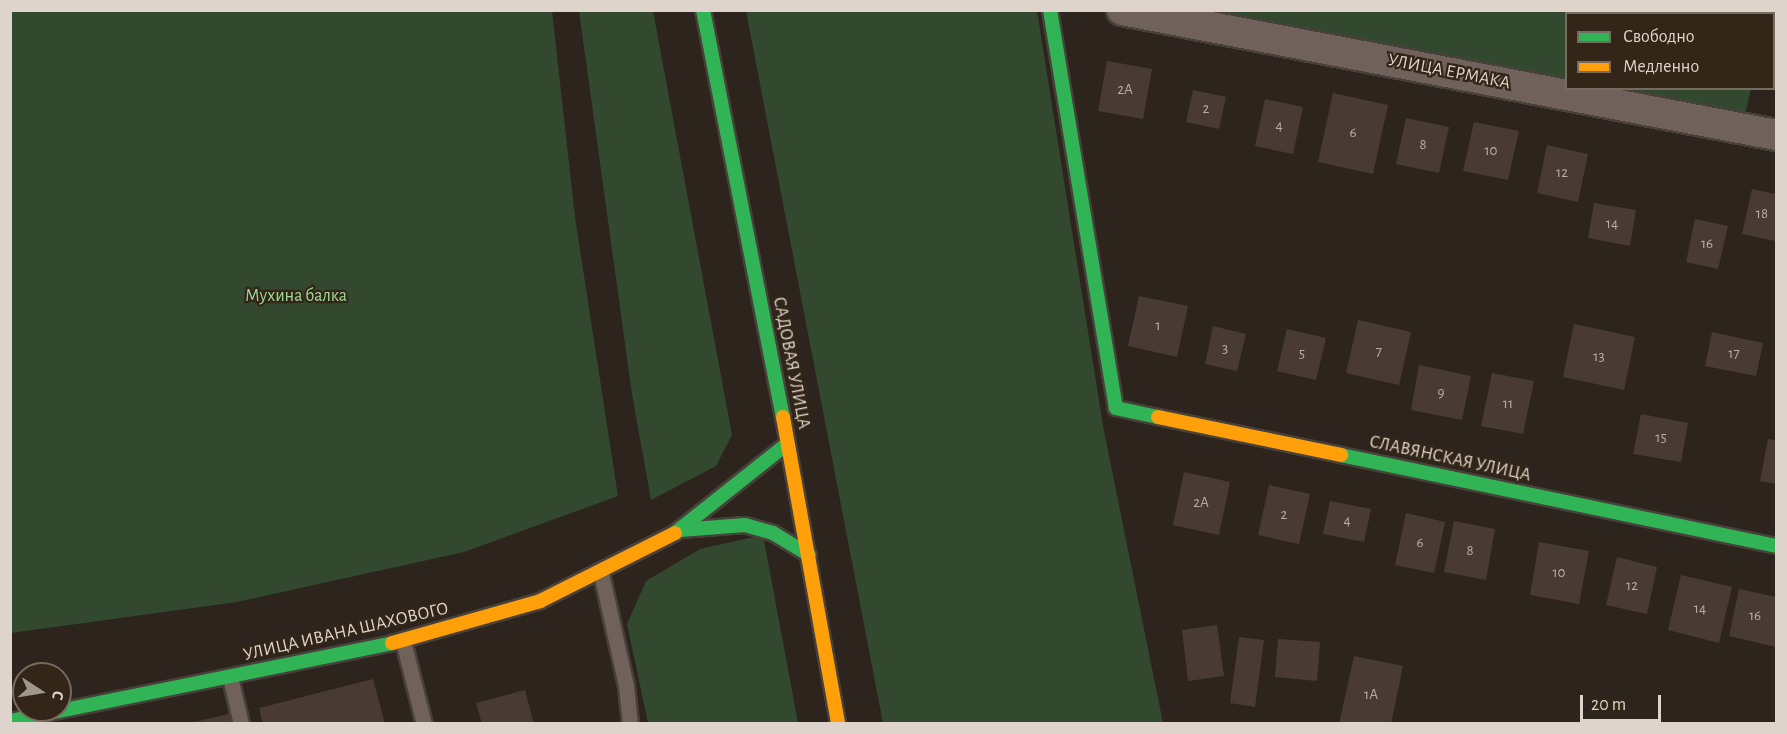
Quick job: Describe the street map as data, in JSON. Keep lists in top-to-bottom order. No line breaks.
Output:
{"streets":{"main road":["САДОВАЯ УЛИЦА","СЛАВЯНСКАЯ УЛИЦА","УЛИЦА ИВАНА ШАХОВОГО"],"street":["УЛИЦА ЕРМАКА"]},"crossings":[["САДОВАЯ УЛИЦА","УЛИЦА ИВАНА ШАХОВОГО"]],"parks":["Мухина балка"],"house_numbers":["2А","2","4","6","8","10","12","18","14","16","1","3","7","5","17","13","9","11","15","2А","2","4","6","8","10","12","14","16","1А"],"legend":["Свободно","Медленно"],"scale_bar":"20 m","north":"right"}
